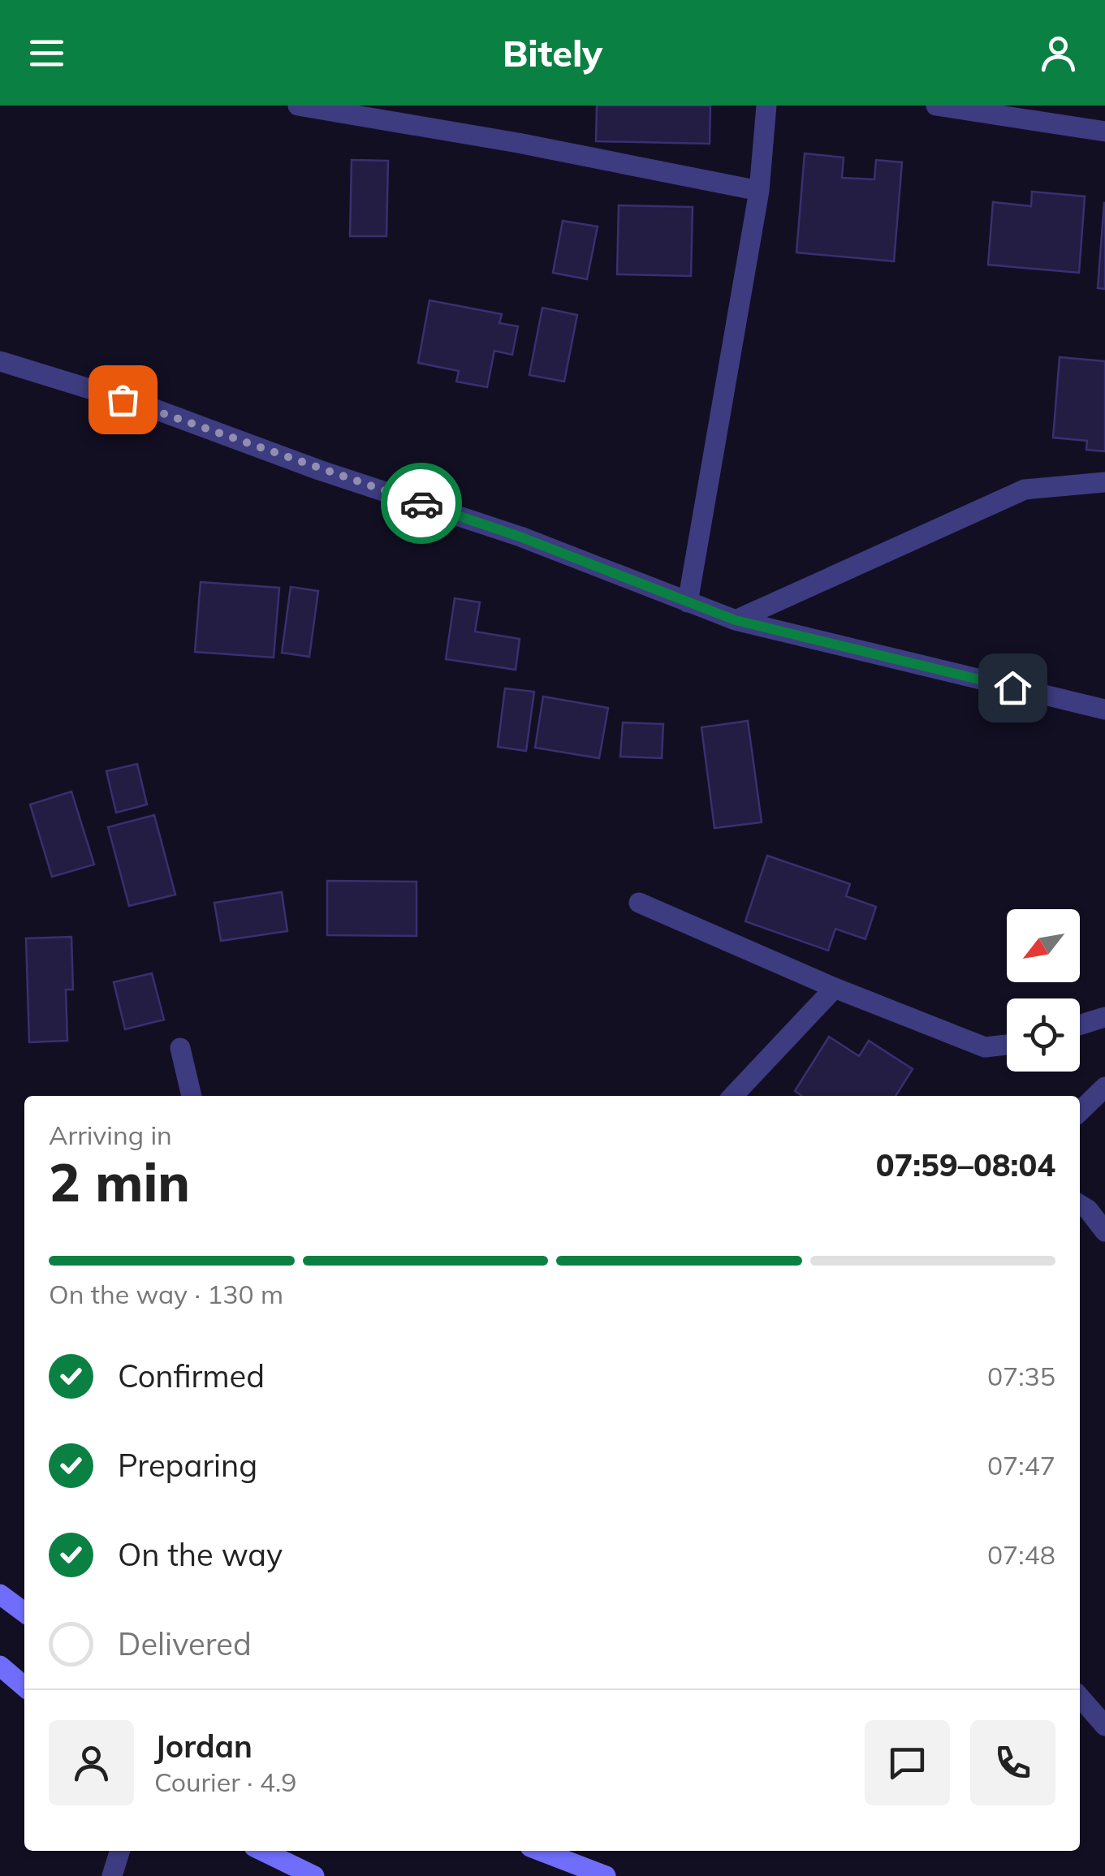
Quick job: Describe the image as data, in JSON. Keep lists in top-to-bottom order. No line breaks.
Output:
{"north":"bottom left","page":{"header":"Bitely","heading":["2 min","Arriving in","07:59–08:04"],"panel":["Jordan","Courier · 4.9"],"bar":"On the way · 130 m","list":[["Confirmed","07:35"],["Preparing","07:47"],["On the way","07:48"],"Delivered"]}}
